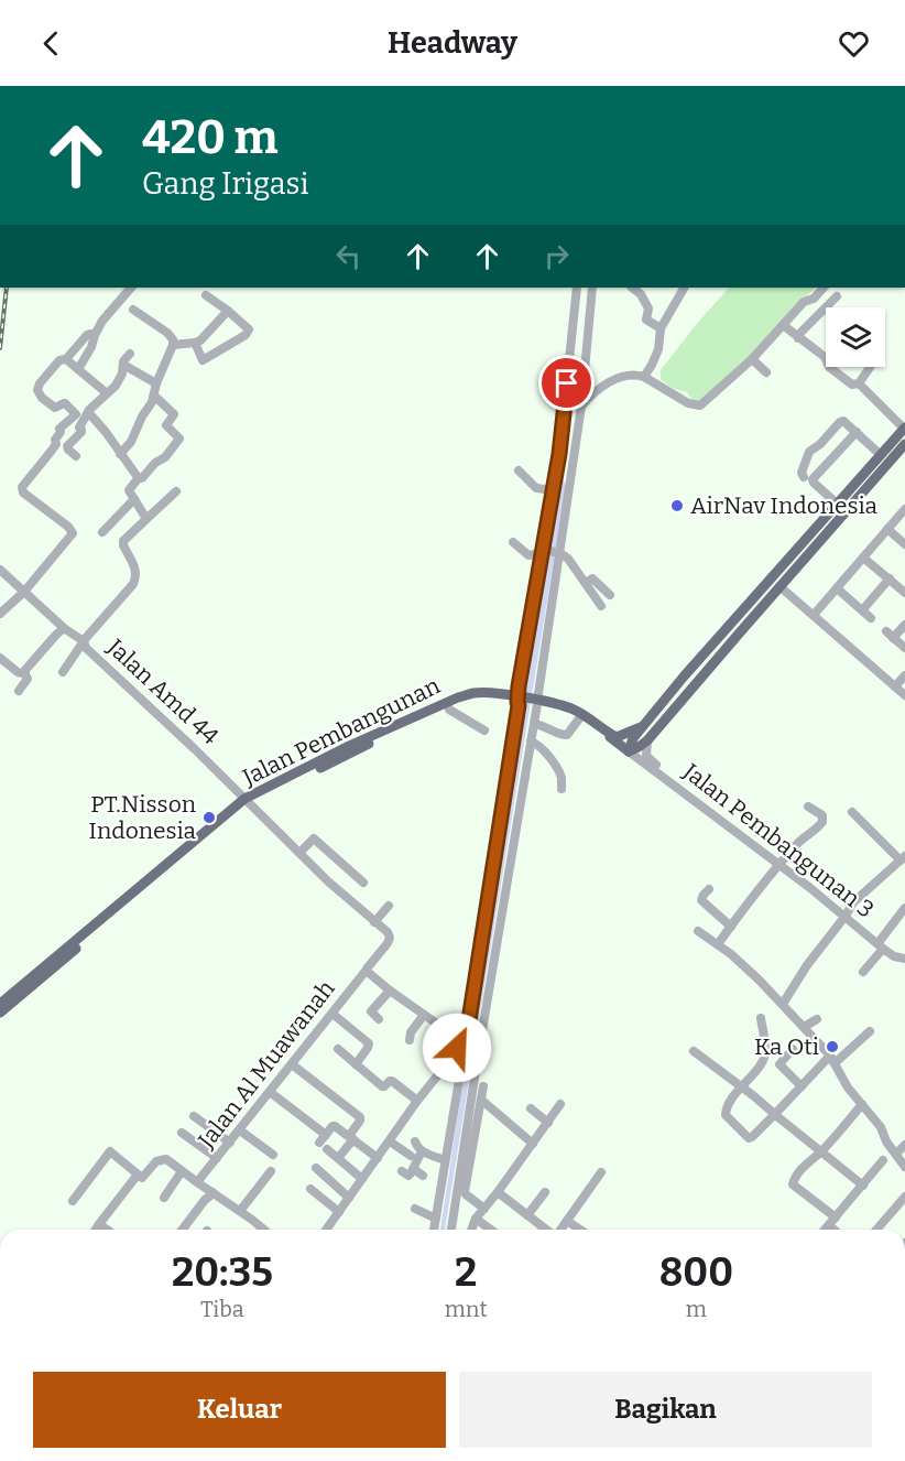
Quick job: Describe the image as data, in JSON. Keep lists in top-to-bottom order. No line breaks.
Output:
{"streets":{"main road":["Jalan Pembangunan"],"street":["Jalan Amd 44","Jalan Pembangunan 3","Jalan Al Muawanah"]},"crossings":[["Jalan Amd 44","Jalan Pembangunan"],["Jalan Amd 44","Jalan Al Muawanah"],["Jalan Pembangunan","Jalan Pembangunan 3"]],"places":["AirNav Indonesia","PT.Nisson Indonesia","Ka Oti"],"page":{"header":"Headway","turn":["420 m","Gang Irigasi"],"eta":["20:35","Tiba","2","mnt","800","m"],"buttons":["Keluar","Bagikan"]}}
